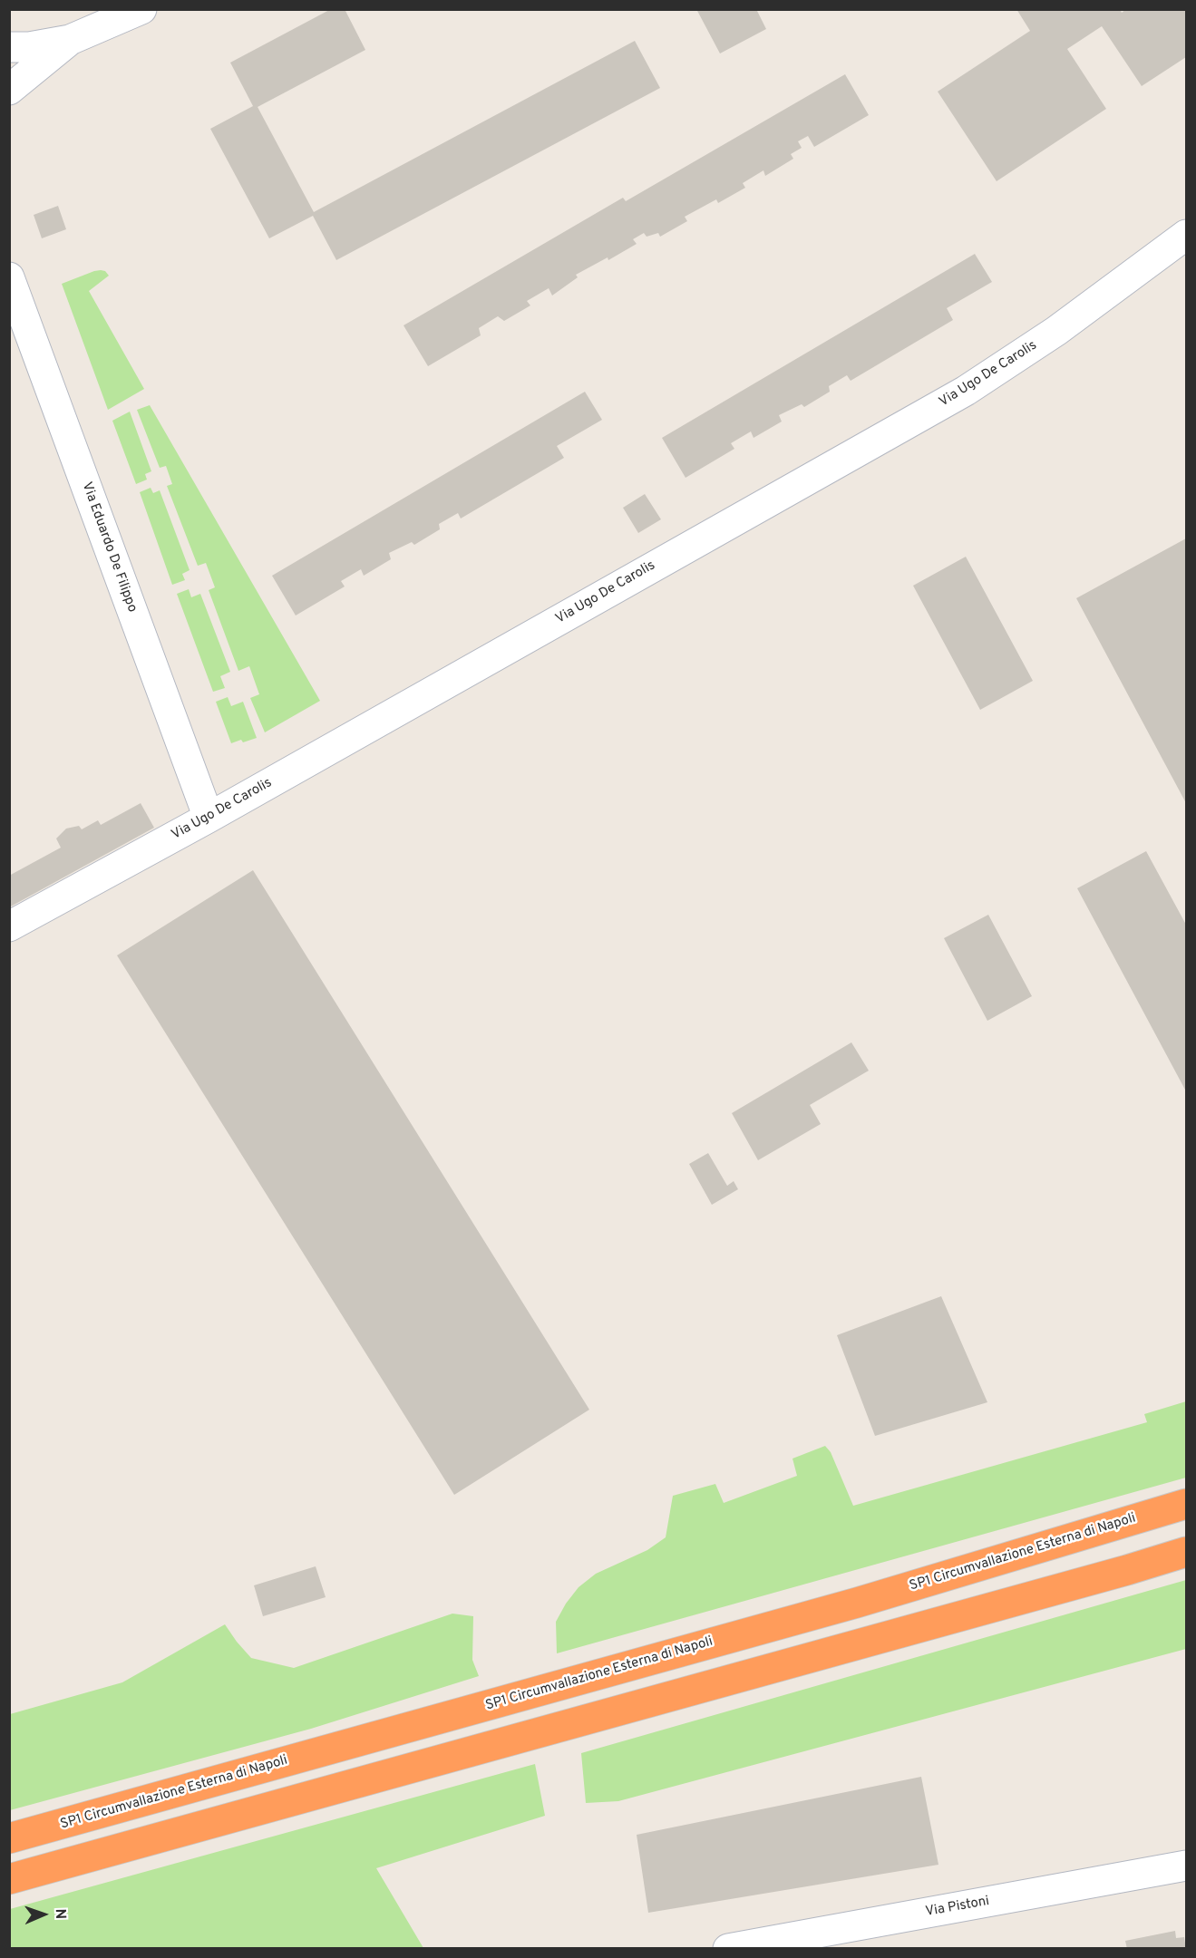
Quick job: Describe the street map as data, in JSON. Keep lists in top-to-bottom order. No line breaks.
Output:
{"streets":{"highway":["SP1 Circumvallazione Esterna di Napoli"],"street":["Via Ugo De Carolis","Via Eduardo De Filippo","Via Pistoni"]},"crossings":[["Via Ugo De Carolis","Via Eduardo De Filippo"]],"north":"right"}
